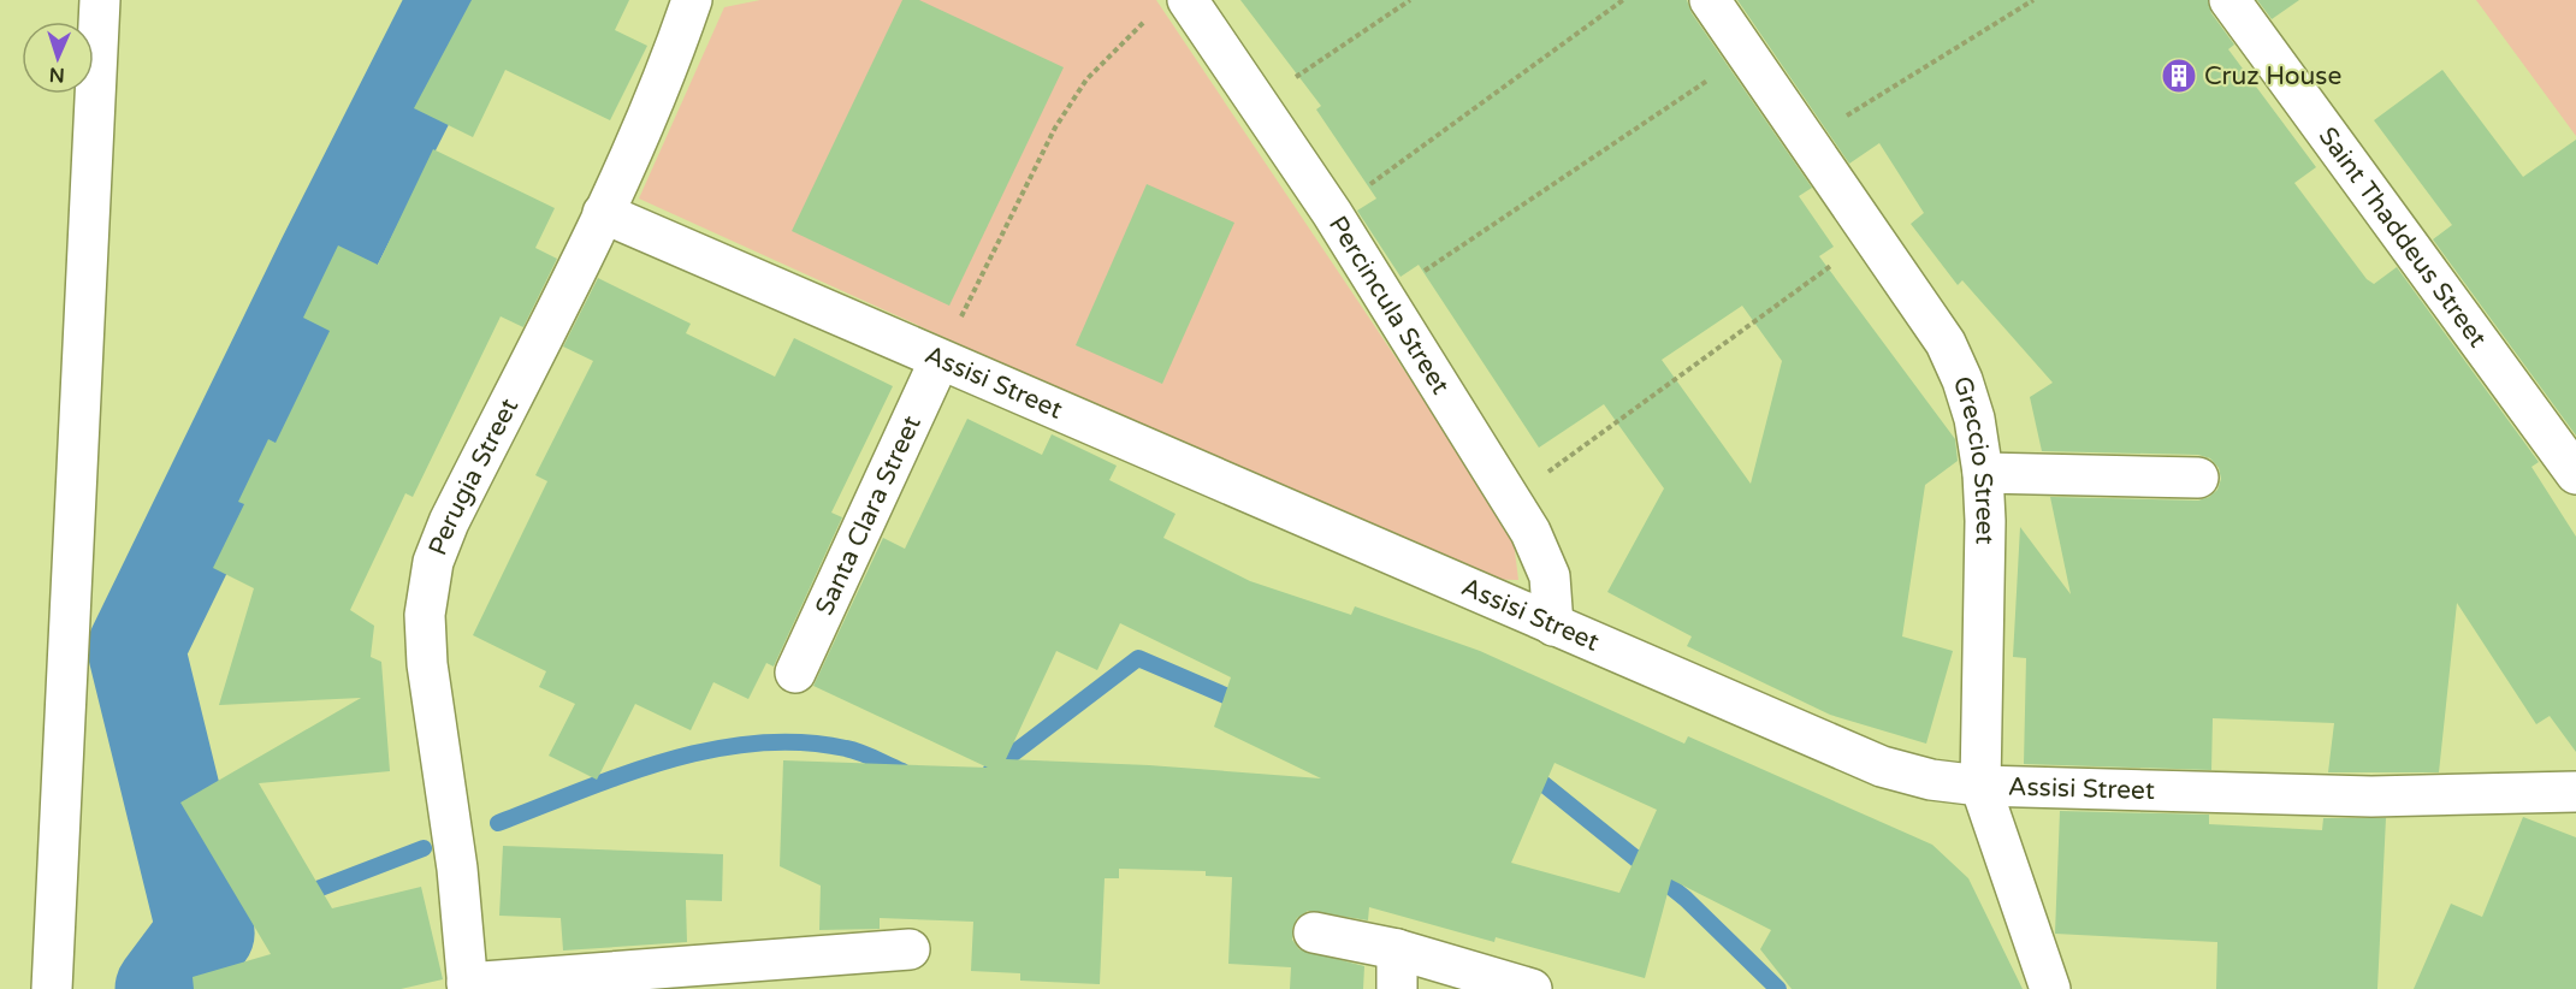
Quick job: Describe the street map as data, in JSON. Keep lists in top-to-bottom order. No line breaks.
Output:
{"streets":{"street":["Saint Thaddeus Street","Percincula Street","Assisi Street","Greccio Street","Perugia Street","Santa Clara Street"]},"crossings":[["Percincula Street","Assisi Street"],["Assisi Street","Greccio Street"],["Assisi Street","Perugia Street"],["Assisi Street","Santa Clara Street"]],"places":{"building":["Cruz House"]},"north":"bottom"}
